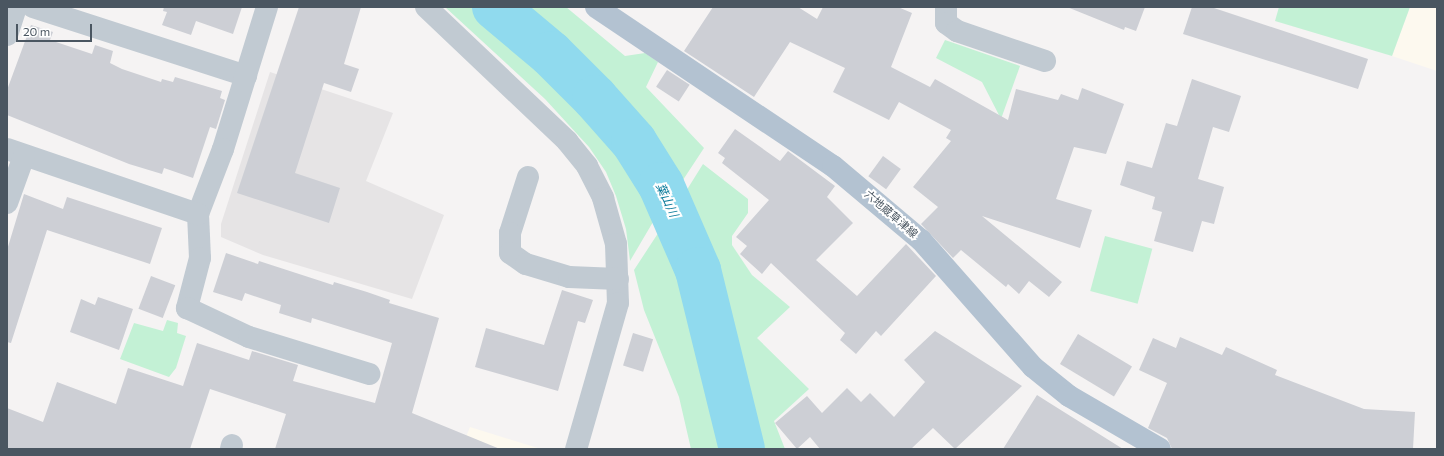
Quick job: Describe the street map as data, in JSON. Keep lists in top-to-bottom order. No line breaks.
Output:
{"streets":{"main road":["六地蔵草津線"]},"water":["葉山川"],"scale_bar":"20 m"}
